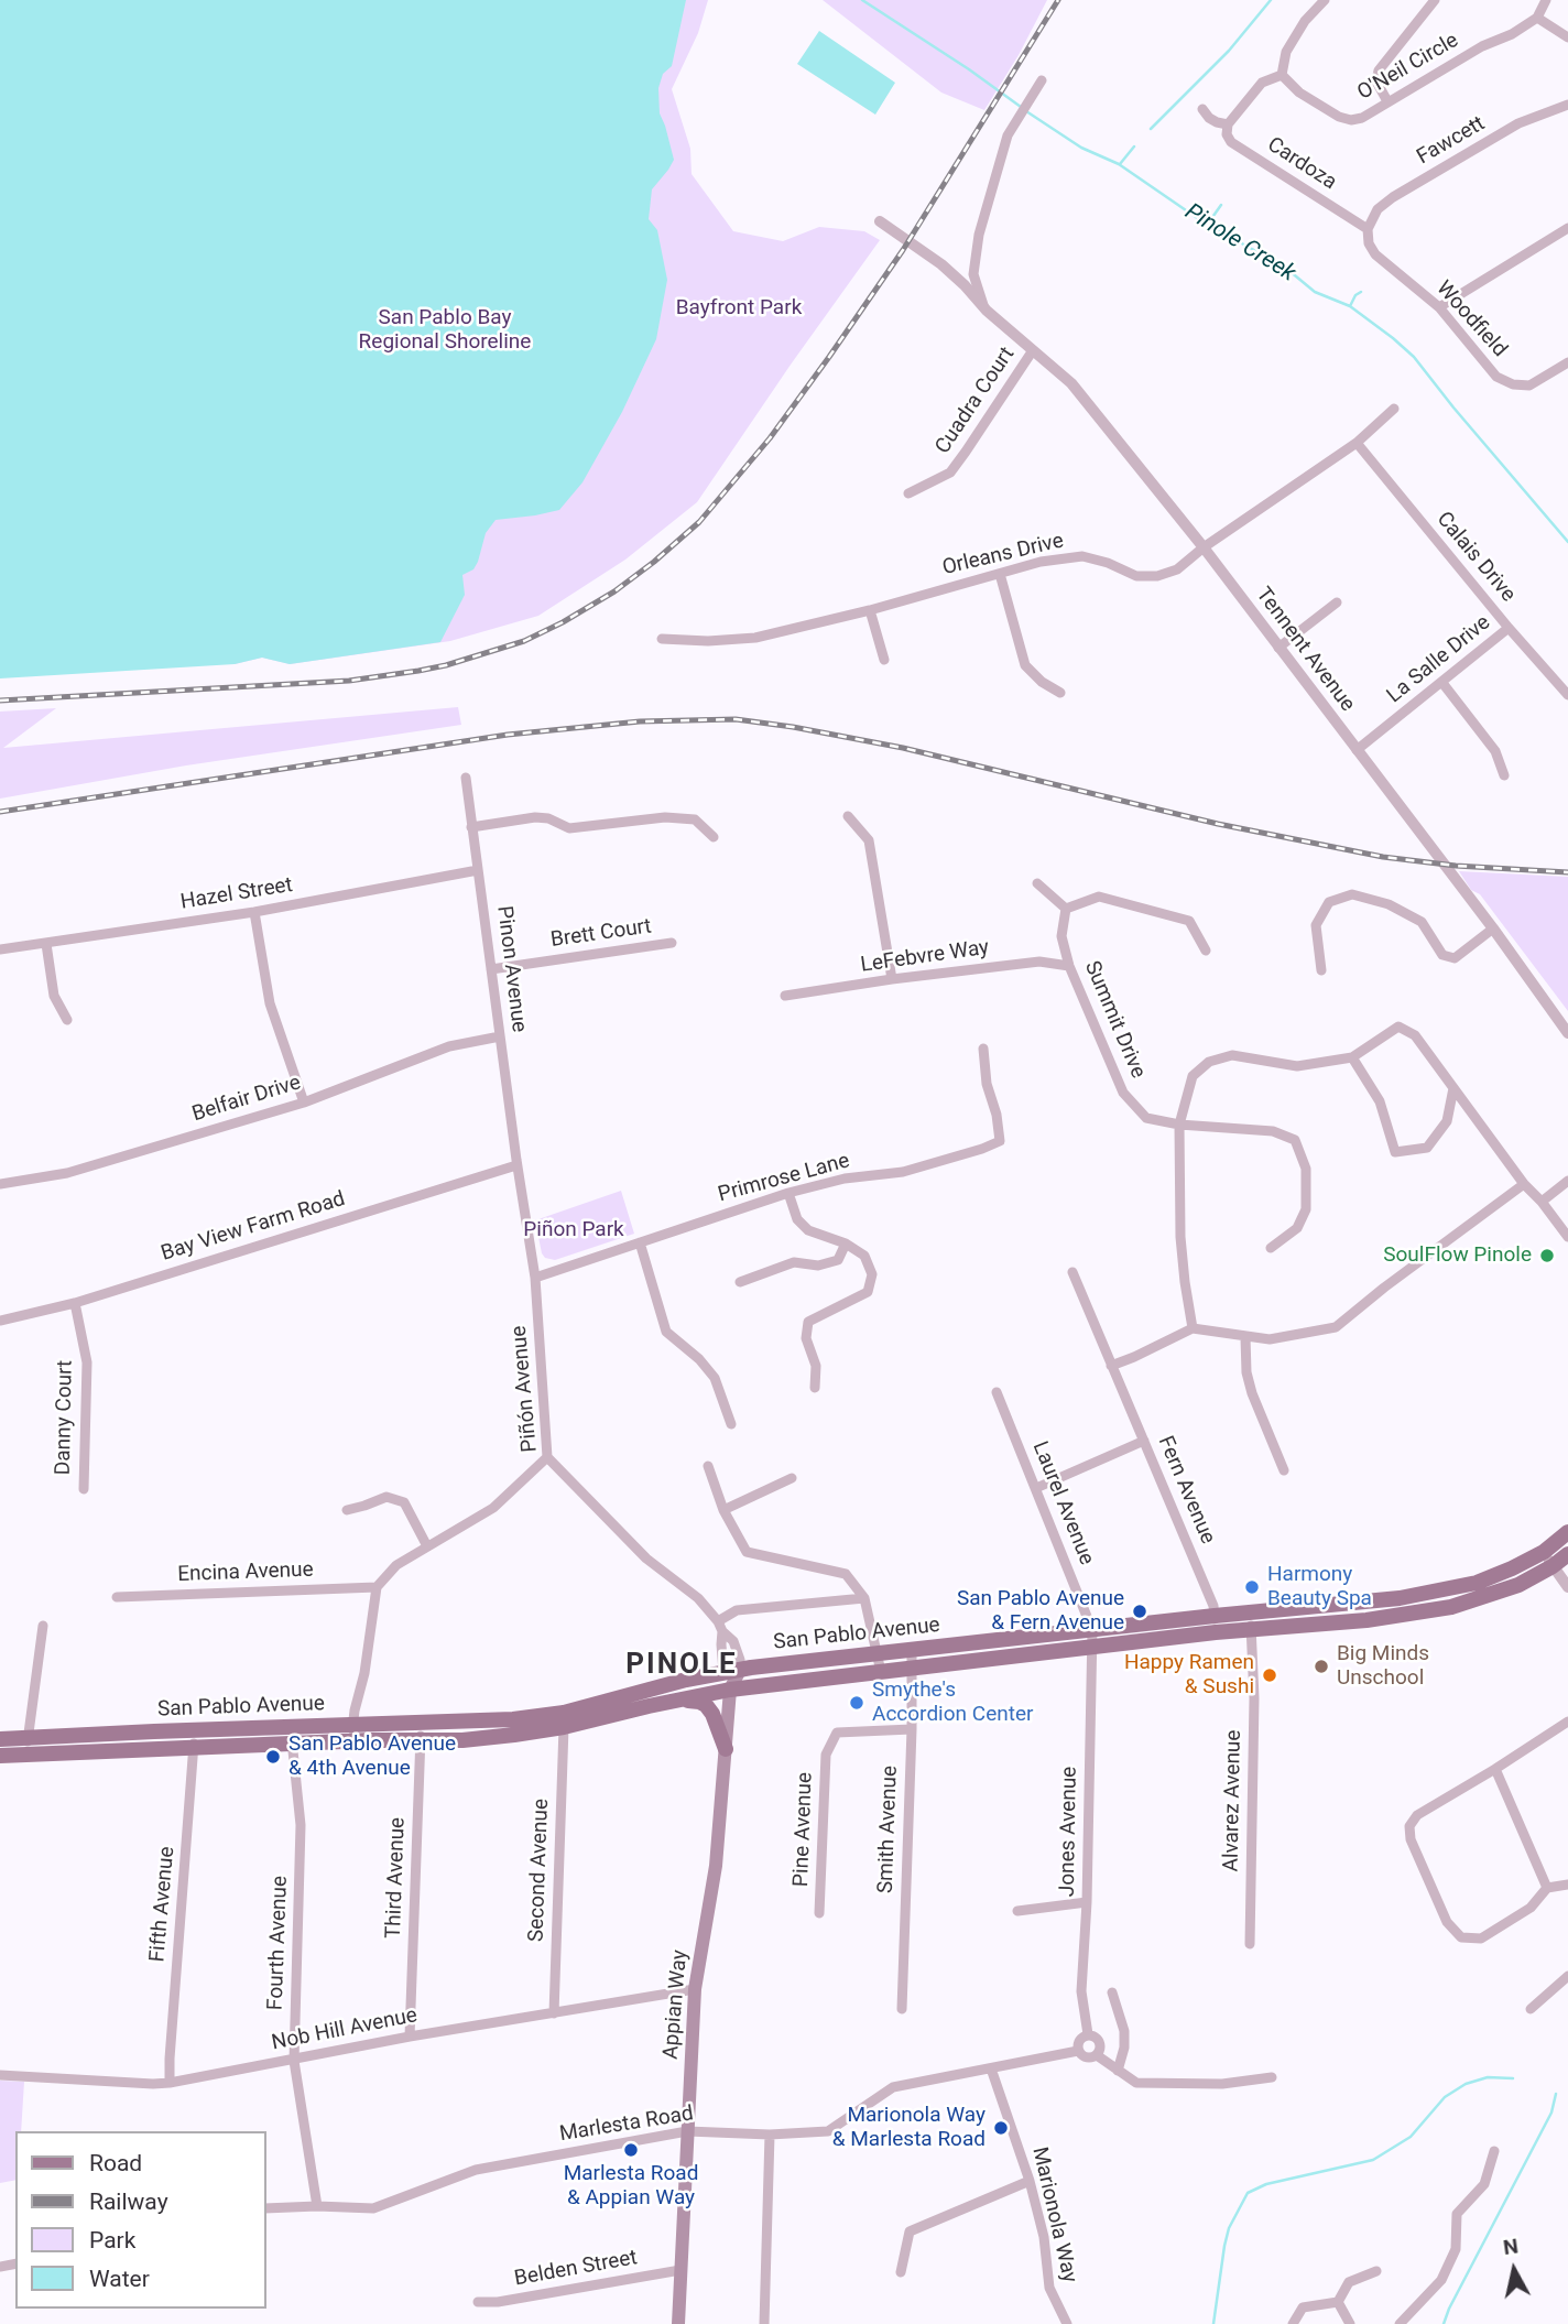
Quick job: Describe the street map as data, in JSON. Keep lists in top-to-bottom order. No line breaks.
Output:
{"streets":{"main road":["San Pablo Avenue","Appian Way"],"street":["O'Neil Circle","Fawcett","Cardoza","Woodfield","Cuadra Court","Orleans Drive","Calais Drive","Tennent Avenue","La Salle Drive","Hazel Street","Brett Court","LeFebvre Way","Pinon Avenue","Summit Drive","Belfair Drive","Primrose Lane","Bay View Farm Road","Piñón Avenue","Danny Court","Fern Avenue","Laurel Avenue","Encina Avenue","Alvarez Avenue","Pine Avenue","Smith Avenue","Jones Avenue","Second Avenue","Third Avenue","Fifth Avenue","Fourth Avenue","Nob Hill Avenue","Marlesta Road","Marionola Way","Belden Street"]},"crossings":[["Fawcett","Cardoza"],["Fawcett","Woodfield"],["Cardoza","Woodfield"],["Cuadra Court","Tennent Avenue"],["Orleans Drive","Calais Drive"],["Orleans Drive","Tennent Avenue"],["Calais Drive","La Salle Drive"],["Tennent Avenue","La Salle Drive"],["Hazel Street","Pinon Avenue"],["Brett Court","Pinon Avenue"],["LeFebvre Way","Summit Drive"],["Pinon Avenue","Belfair Drive"],["Pinon Avenue","Bay View Farm Road"],["Pinon Avenue","Piñón Avenue"],["Primrose Lane","Piñón Avenue"],["Bay View Farm Road","Piñón Avenue"],["Bay View Farm Road","Danny Court"],["Piñón Avenue","San Pablo Avenue"],["Piñón Avenue","Appian Way"],["Fern Avenue","San Pablo Avenue"],["Laurel Avenue","San Pablo Avenue"],["Laurel Avenue","Jones Avenue"],["San Pablo Avenue","Alvarez Avenue"],["San Pablo Avenue","Smith Avenue"],["San Pablo Avenue","Jones Avenue"],["San Pablo Avenue","Second Avenue"],["San Pablo Avenue","Third Avenue"],["San Pablo Avenue","Fifth Avenue"],["San Pablo Avenue","Fourth Avenue"],["San Pablo Avenue","Appian Way"],["Pine Avenue","Smith Avenue"],["Jones Avenue","Marlesta Road"],["Second Avenue","Nob Hill Avenue"],["Third Avenue","Nob Hill Avenue"],["Fifth Avenue","Nob Hill Avenue"],["Fourth Avenue","Nob Hill Avenue"],["Fourth Avenue","Marlesta Road"],["Appian Way","Nob Hill Avenue"],["Appian Way","Marlesta Road"],["Appian Way","Belden Street"],["Marlesta Road","Marionola Way"]],"districts":["PINOLE"],"water":["Pinole Creek"],"parks":["Bayfront Park","San Pablo Bay Regional Shoreline","Piñon Park"],"places":["SoulFlow Pinole","Harmony Beauty Spa","San Pablo Avenue & Fern Avenue","Big Minds Unschool","Happy Ramen & Sushi","Smythe's Accordion Center","San Pablo Avenue & 4th Avenue","Marionola Way & Marlesta Road","Marlesta Road & Appian Way"],"legend":["Road","Railway","Park","Water"],"north":"top"}
